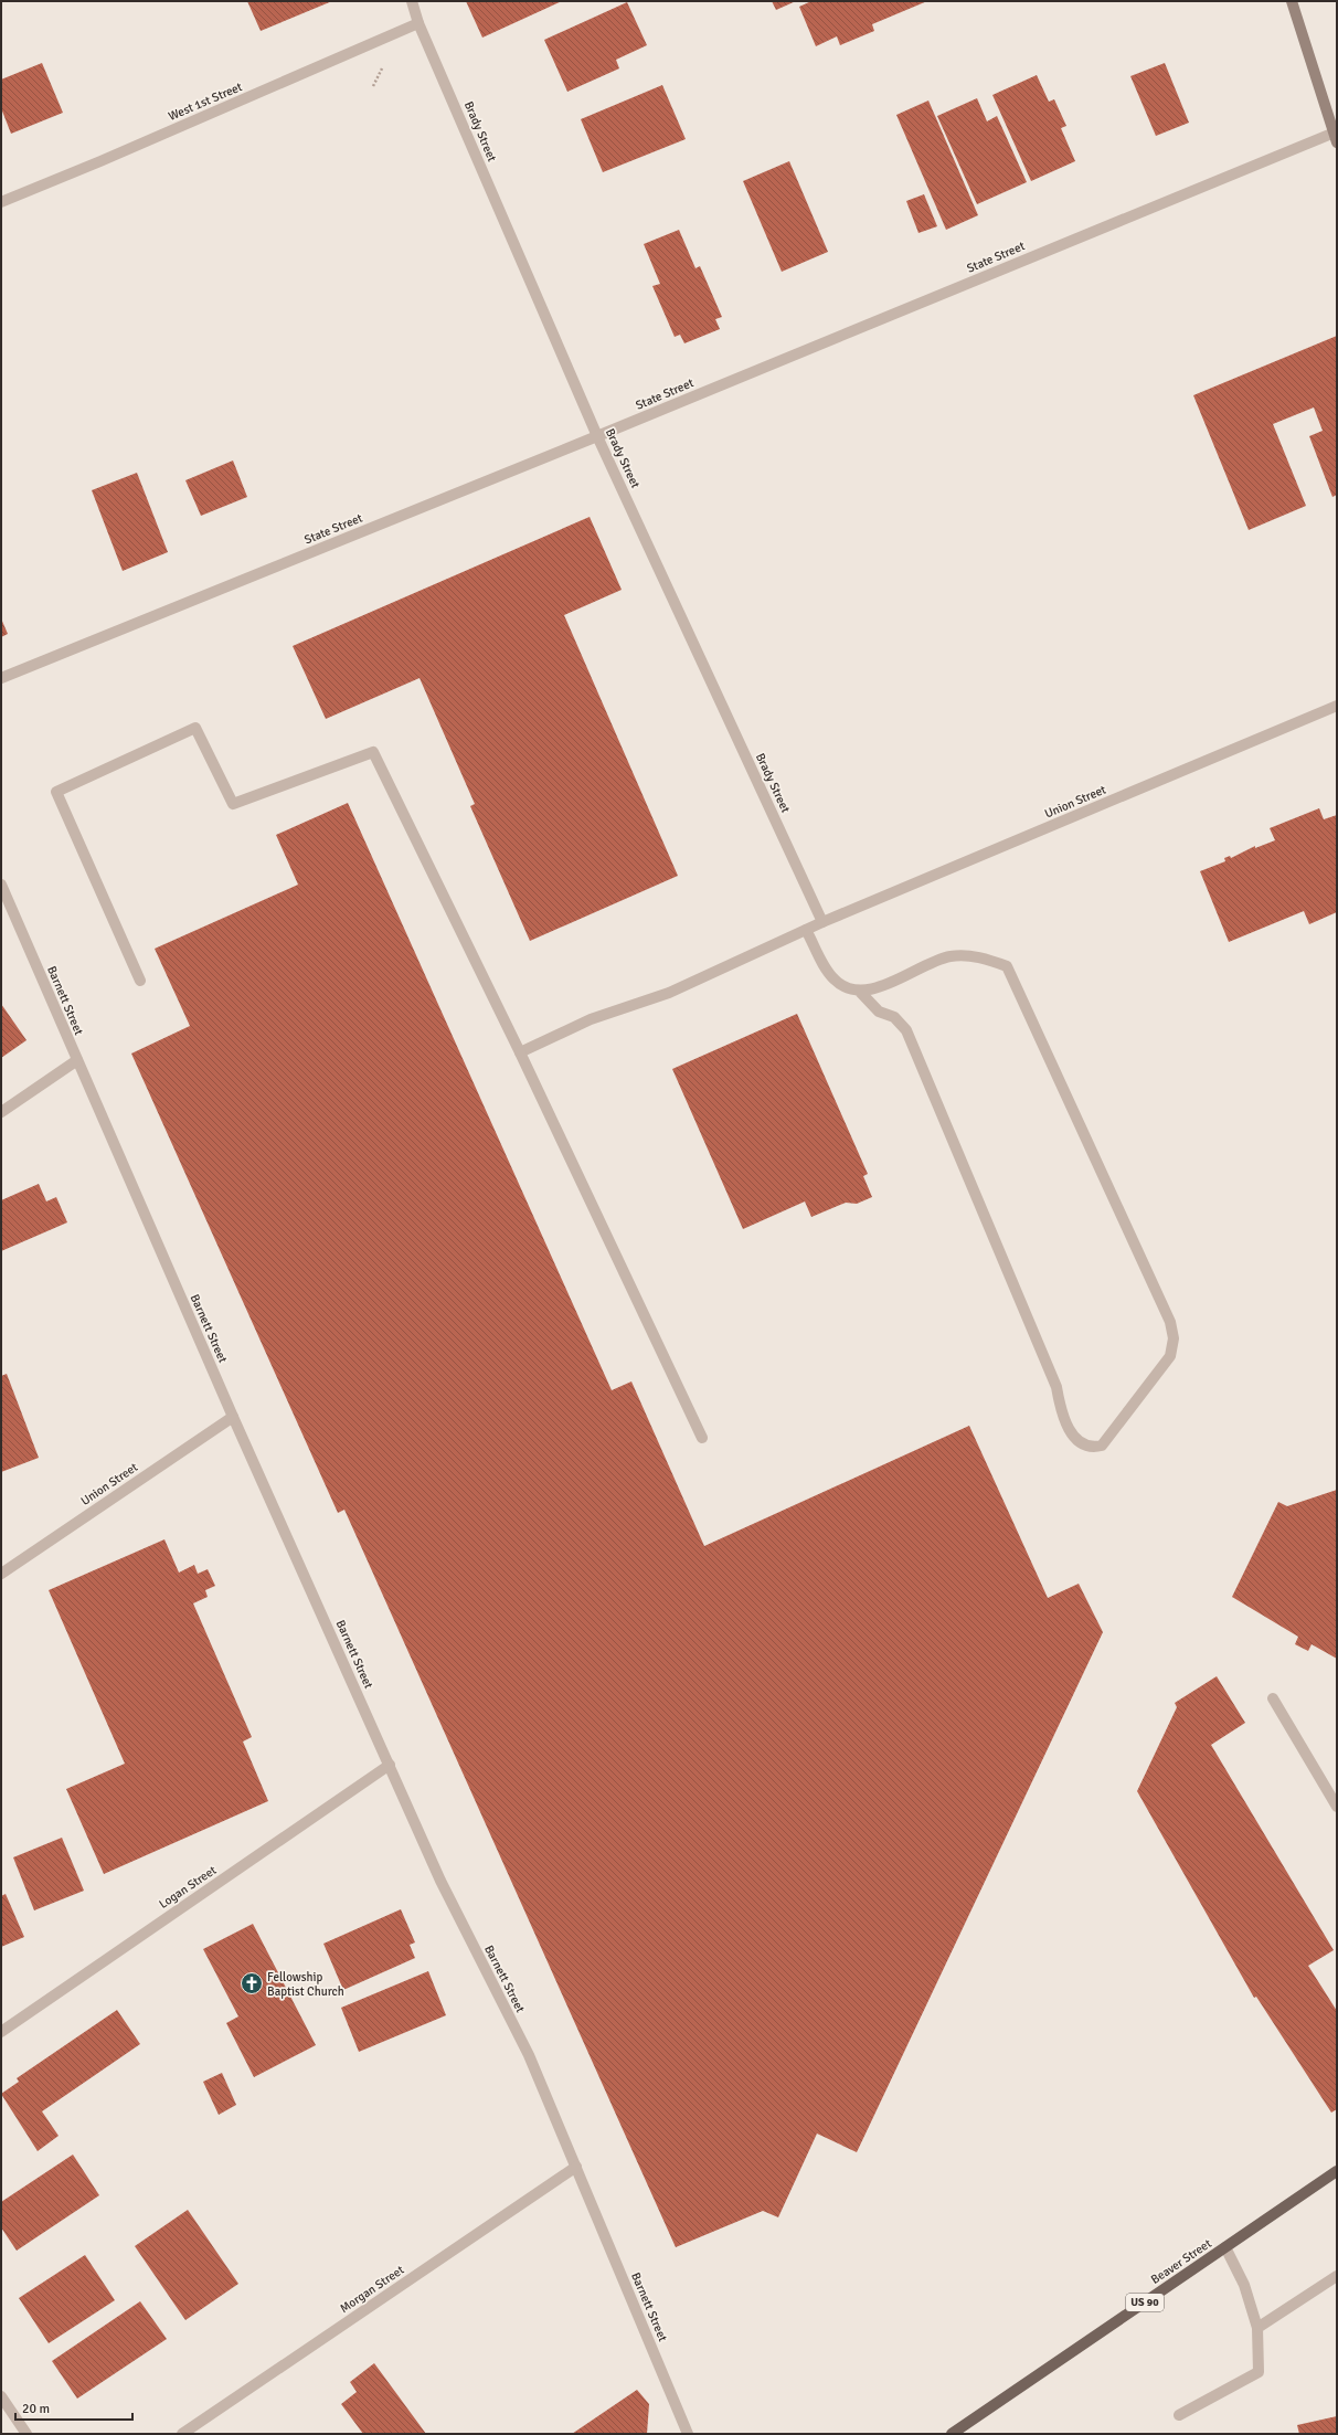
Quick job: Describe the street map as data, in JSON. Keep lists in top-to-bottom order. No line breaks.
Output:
{"streets":{"main road":["Beaver Street","US 90"],"street":["West 1st Street","Brady Street","State Street","Union Street","Barnett Street","Logan Street","Morgan Street"]},"crossings":[["West 1st Street","Brady Street"],["Brady Street","State Street"],["Brady Street","Union Street"],["Union Street","Barnett Street"],["Barnett Street","Logan Street"],["Barnett Street","Morgan Street"]],"places":{"church":["Fellowship Baptist Church"]},"scale_bar":"20 m"}
